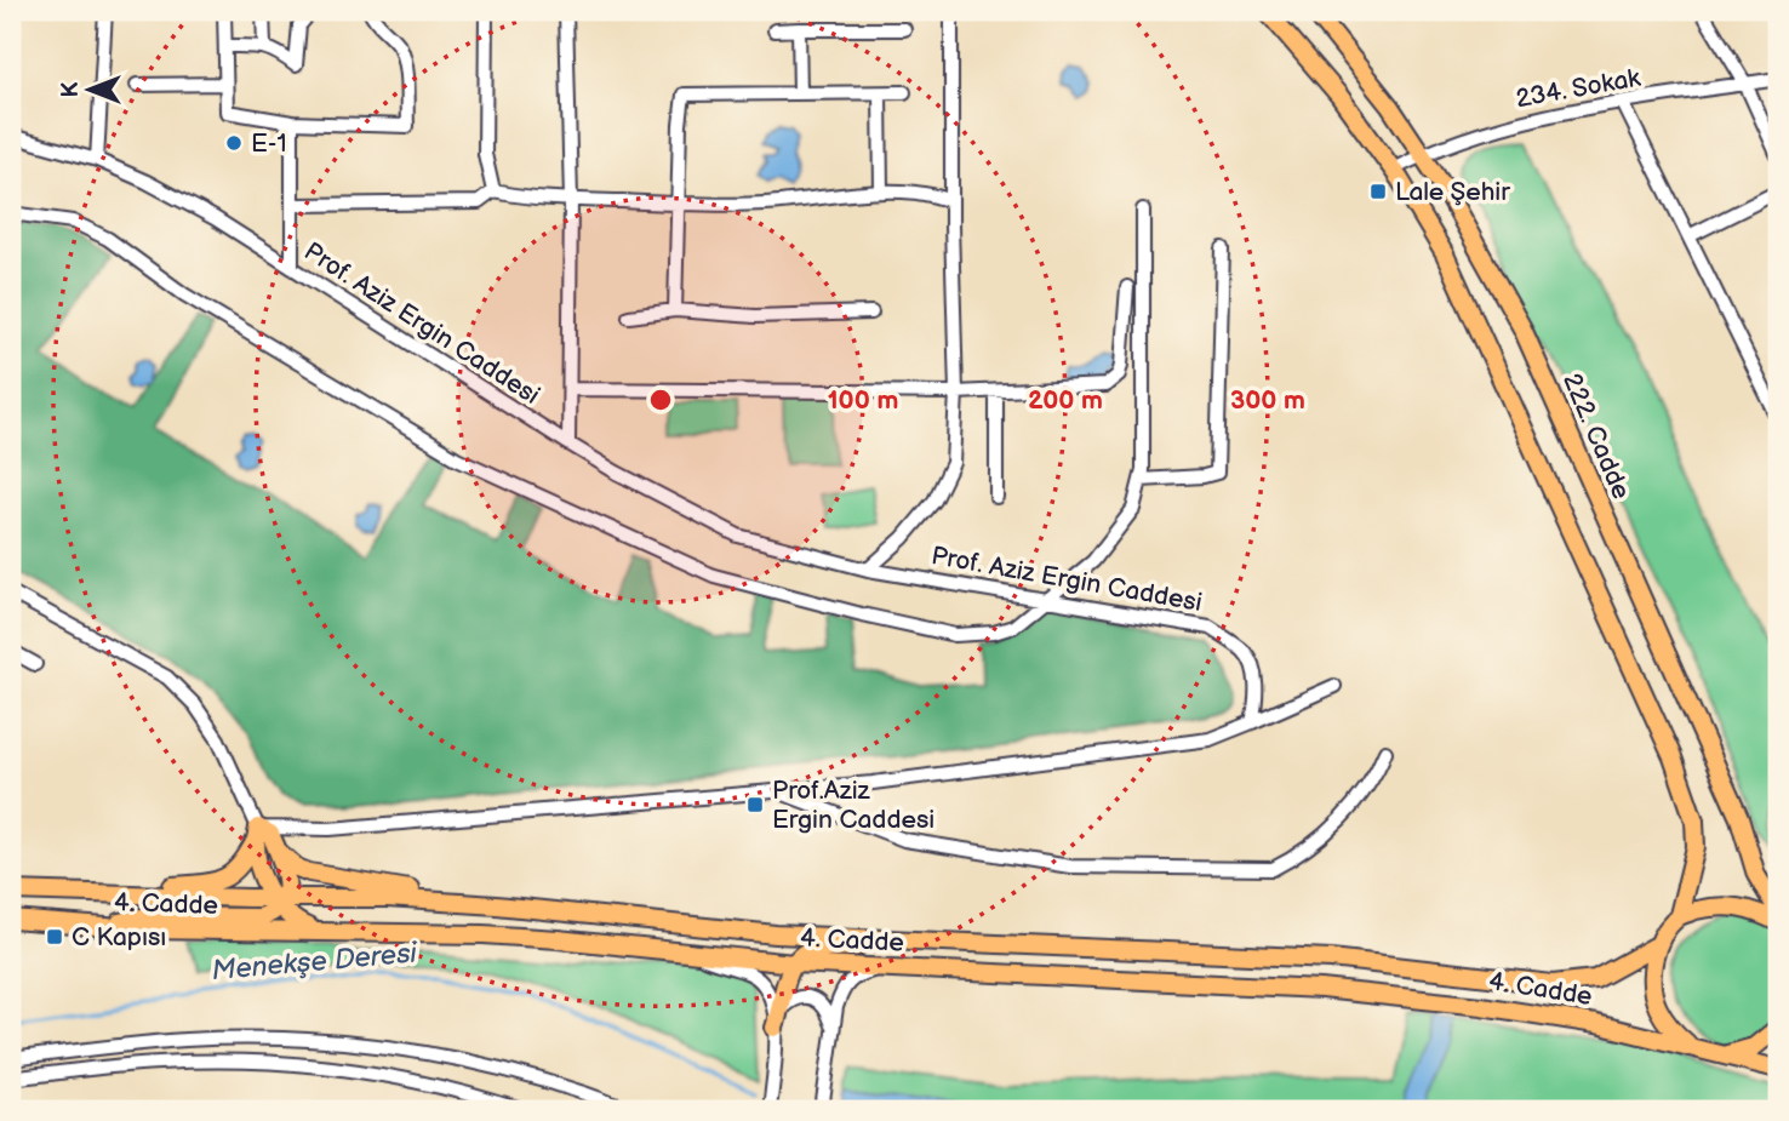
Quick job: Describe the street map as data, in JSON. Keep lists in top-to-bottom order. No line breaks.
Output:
{"streets":{"main road":["222. Cadde","4. Cadde"],"street":["234. Sokak","Prof. Aziz Ergin Caddesi"]},"crossings":[["234. Sokak","222. Cadde"]],"water":["Menekşe Deresi"],"places":{"other":["E-1"],"transit":["Lale Şehir","Prof.Aziz Ergin Caddesi","C Kapısı"]},"north":"left","rings":["100 m","200 m","300 m"]}
